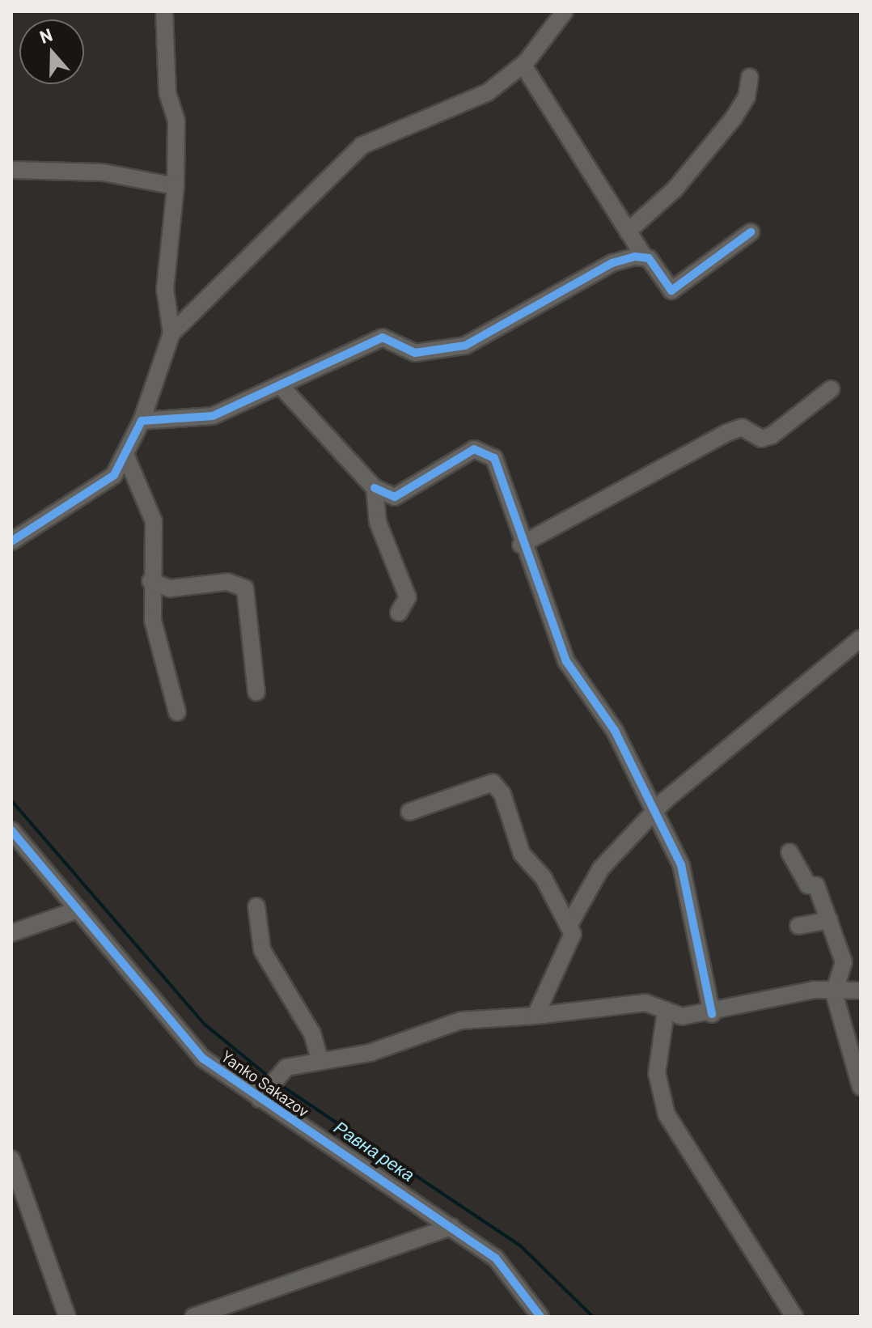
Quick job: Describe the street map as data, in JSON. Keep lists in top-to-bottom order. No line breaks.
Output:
{"streets":{"street":["Yanko Sakazov"]},"water":["Равна река"],"north":"top"}
